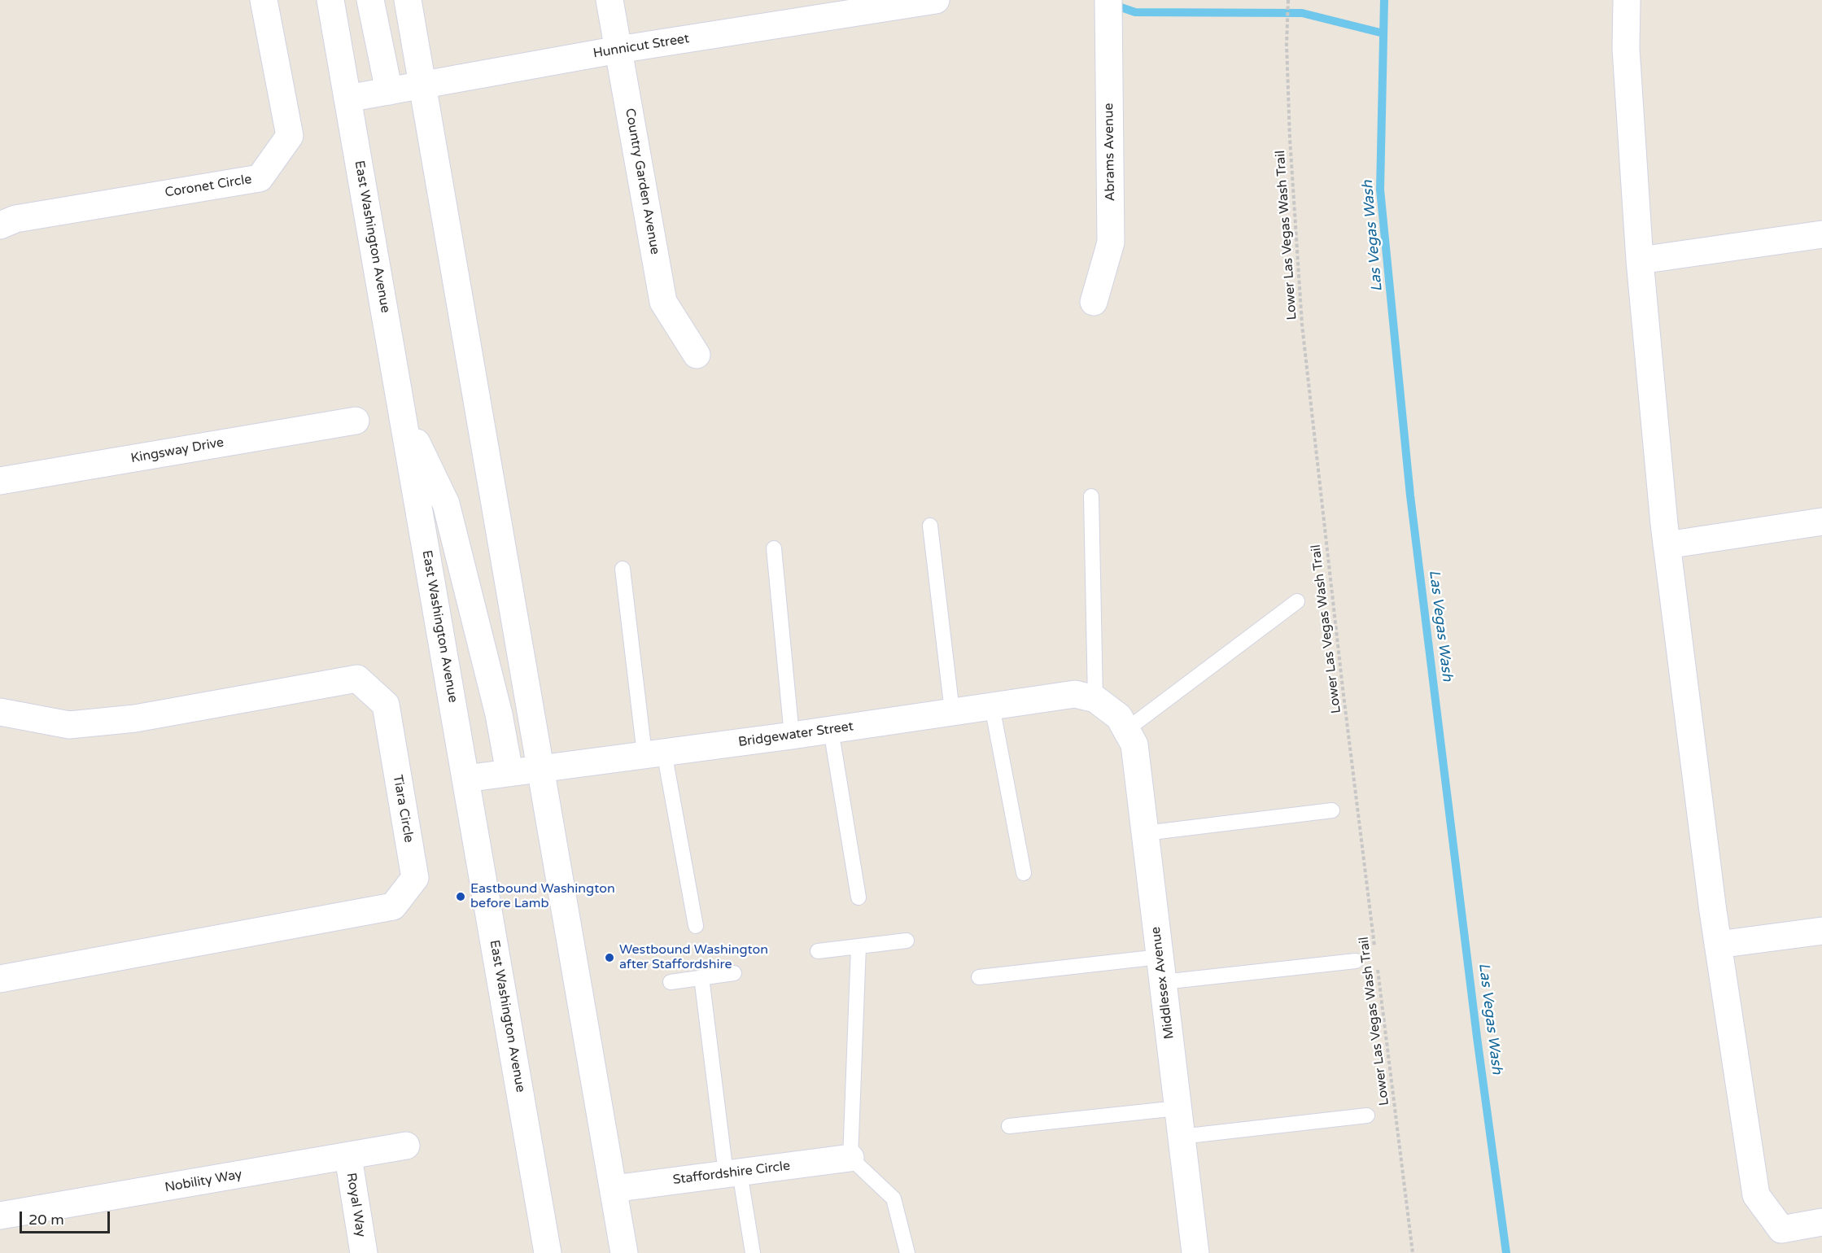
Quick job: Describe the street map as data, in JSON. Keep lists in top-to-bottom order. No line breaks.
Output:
{"streets":{"street":["Hunnicut Street","Abrams Avenue","Country Garden Avenue","Coronet Circle","East Washington Avenue","Kingsway Drive","Bridgewater Street","Tiara Circle","Middlesex Avenue","Staffordshire Circle","Nobility Way","Royal Way"],"path":["Lower Las Vegas Wash Trail"]},"crossings":[["Hunnicut Street","Country Garden Avenue"],["Hunnicut Street","East Washington Avenue"],["East Washington Avenue","Bridgewater Street"],["Bridgewater Street","Middlesex Avenue"],["Nobility Way","Royal Way"]],"water":["Las Vegas Wash"],"places":["Eastbound Washington before Lamb","Westbound Washington after Staffordshire"],"scale_bar":"20 m"}
